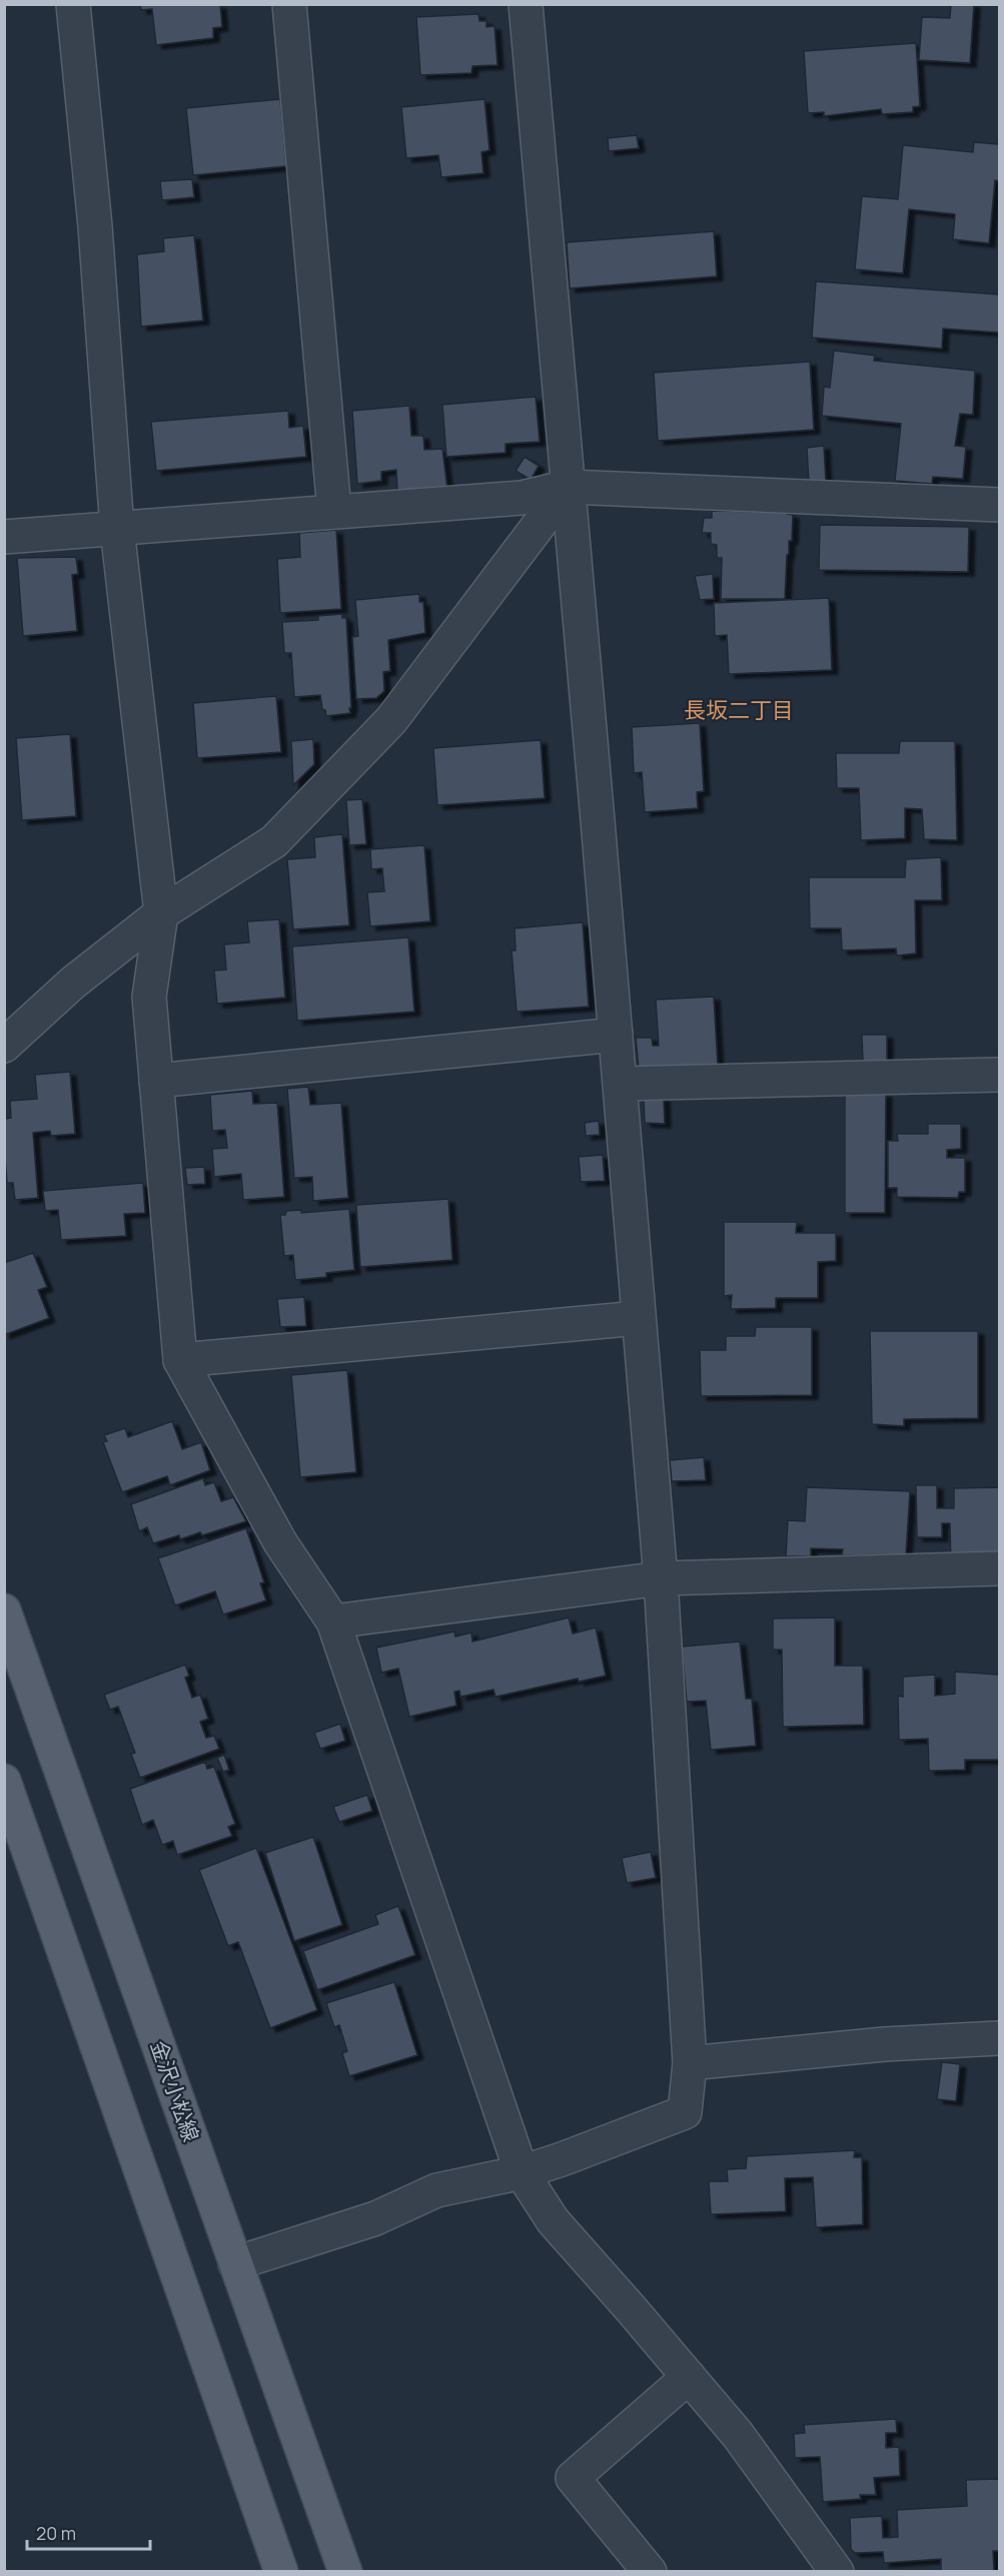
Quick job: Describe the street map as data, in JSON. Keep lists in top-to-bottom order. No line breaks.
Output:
{"streets":{"main road":["金沢小松線"]},"districts":["長坂二丁目"],"scale_bar":"20 m"}
